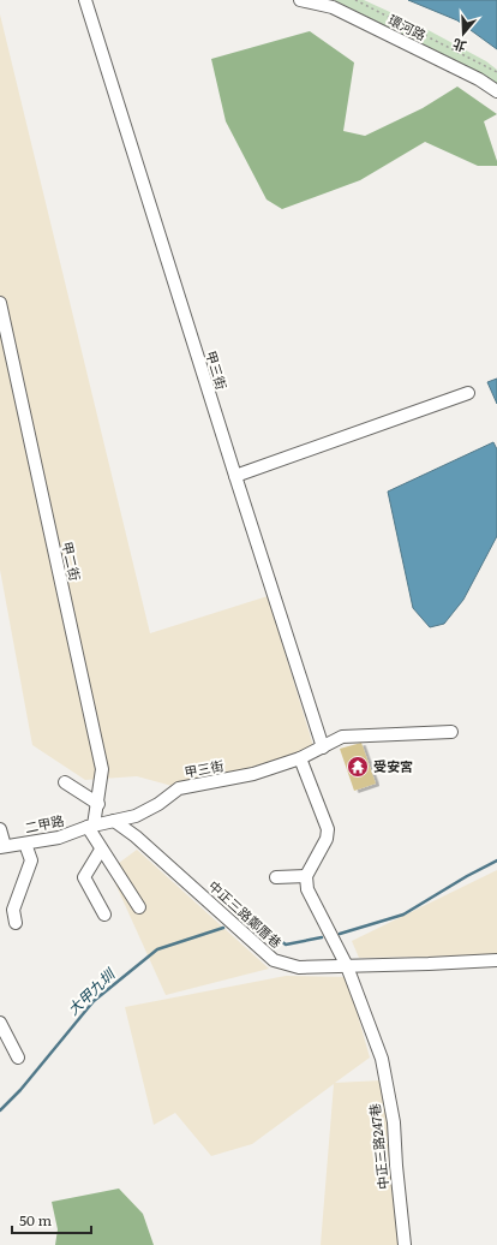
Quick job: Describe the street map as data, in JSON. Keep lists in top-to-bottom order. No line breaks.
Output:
{"streets":{"street":["環河路","甲三街","甲二街","二甲路","中正三路鄭厝巷","中正三路247巷"]},"crossings":[["甲三街","甲二街"],["甲三街","二甲路"],["甲三街","中正三路鄭厝巷"],["甲二街","二甲路"],["中正三路鄭厝巷","中正三路247巷"]],"water":["大甲九圳"],"places":{"temple":["受安宮"]},"scale_bar":"50 m","north":"bottom"}
